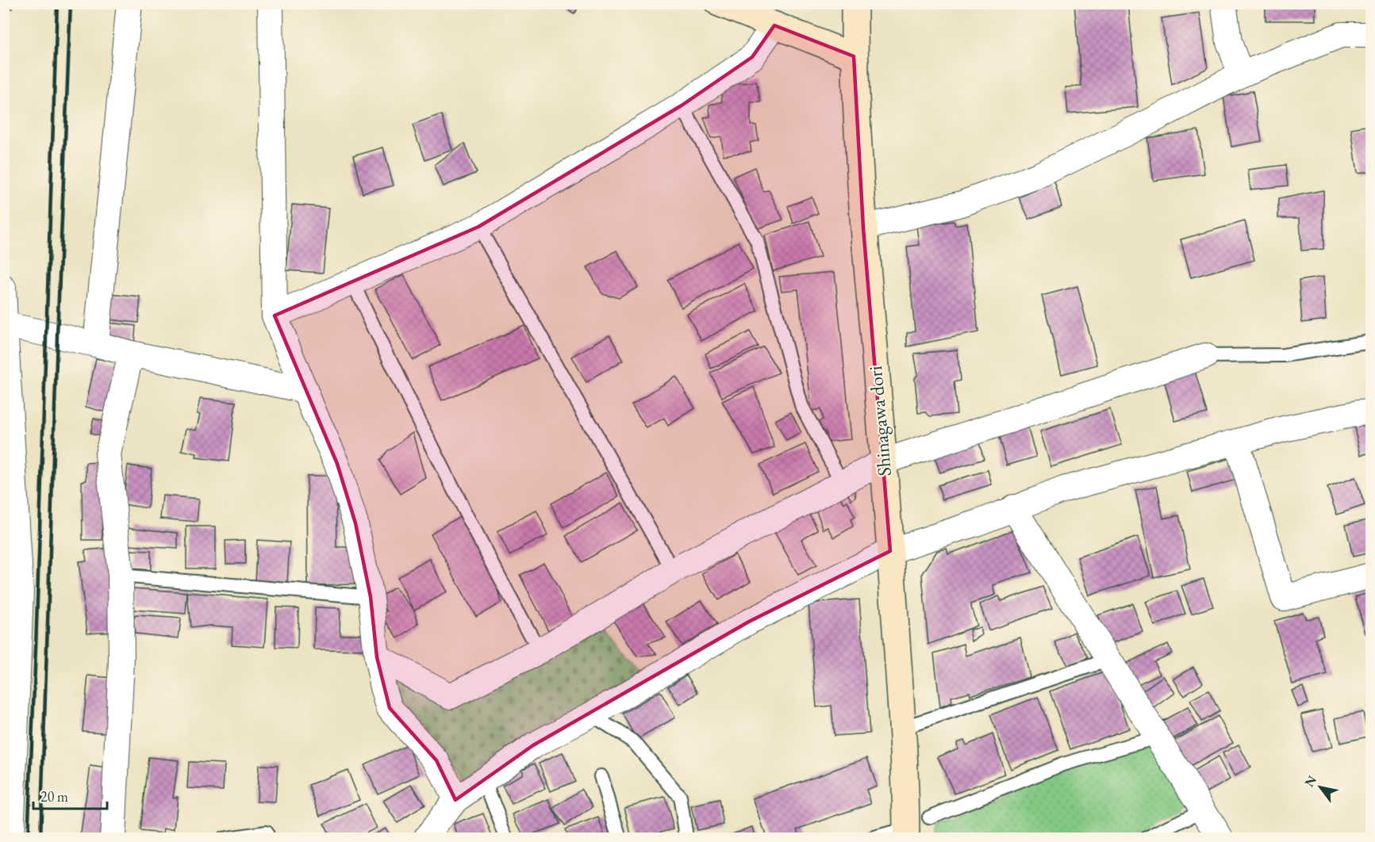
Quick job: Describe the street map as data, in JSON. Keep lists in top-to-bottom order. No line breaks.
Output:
{"streets":{"street":["Shinagawa dori"]},"scale_bar":"20 m","north":"top left"}
